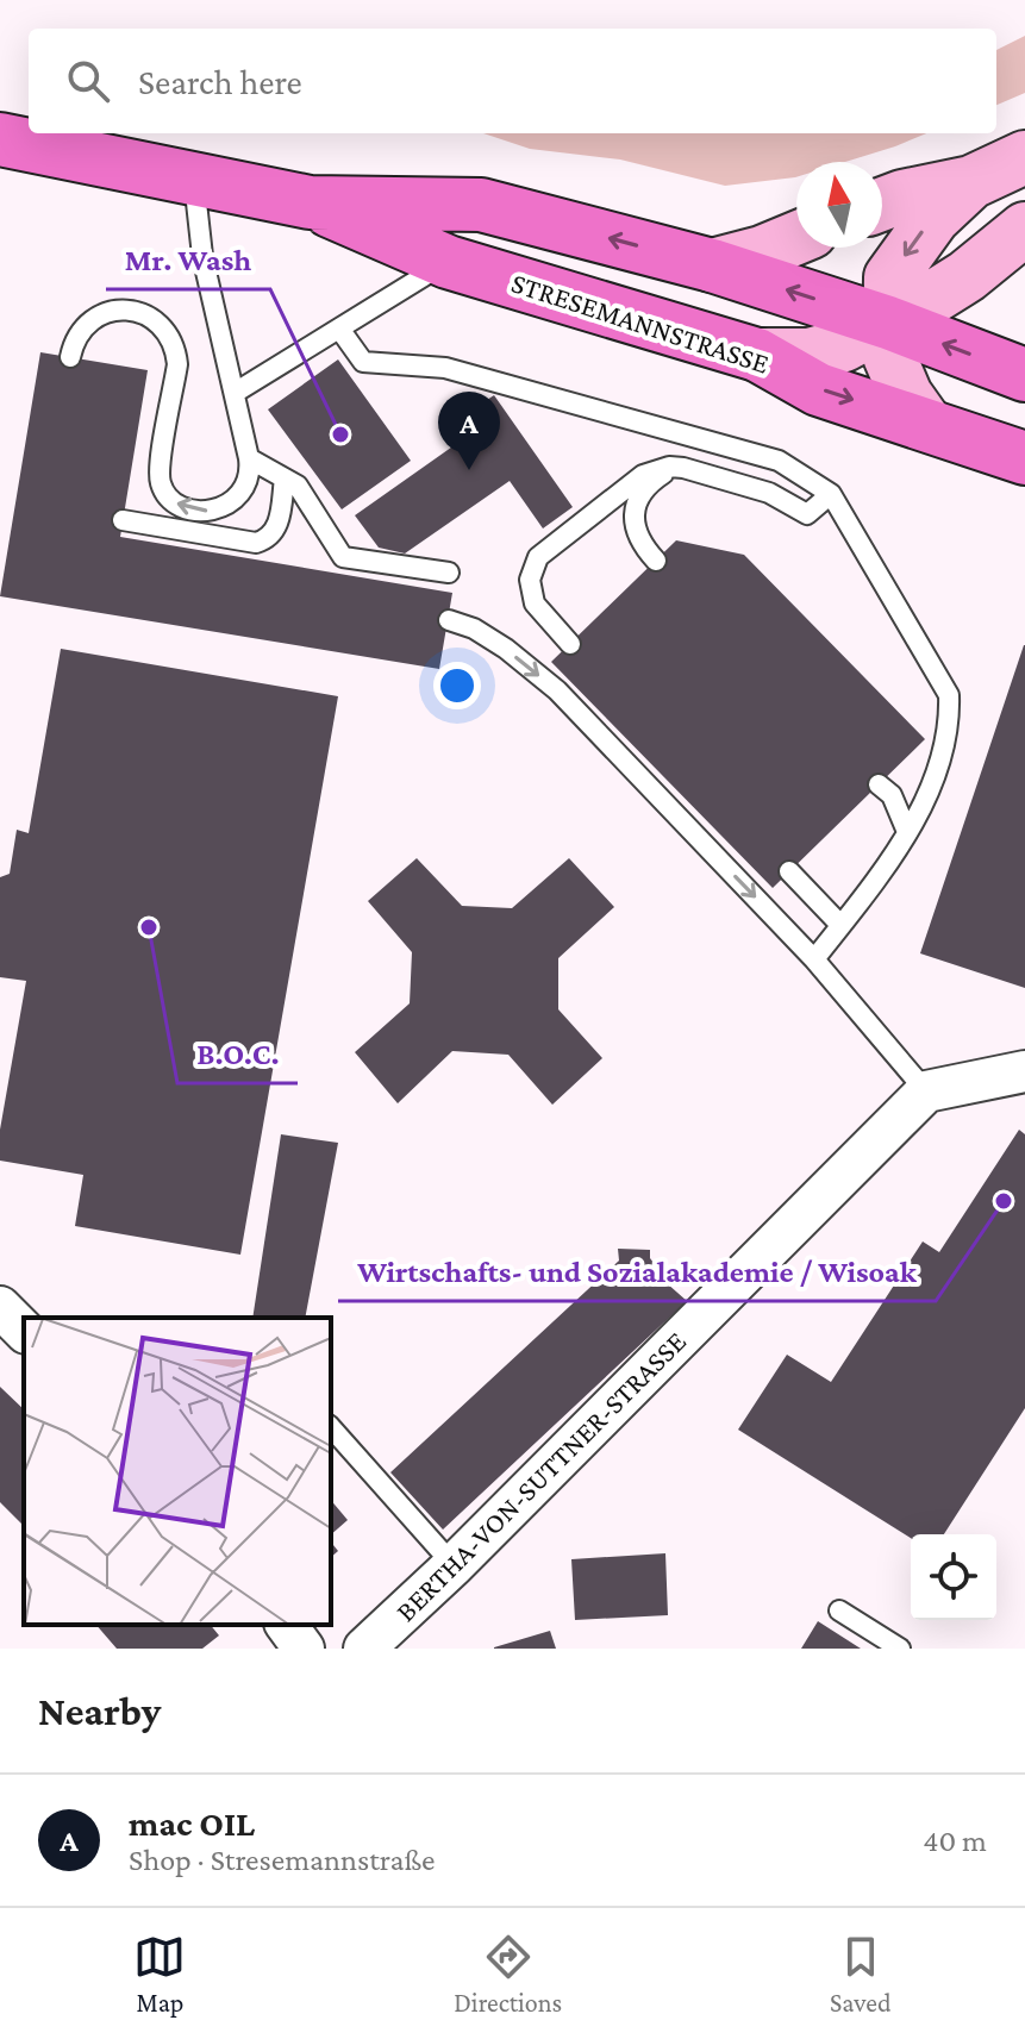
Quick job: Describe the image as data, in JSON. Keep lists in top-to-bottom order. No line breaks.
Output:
{"streets":{"main road":["STRESEMANNSTRASSE"],"street":["BERTHA-VON-SUTTNER-STRASSE"]},"places":["Mr. Wash","B.O.C.","Wirtschafts- und Sozialakademie / Wisoak"],"north":"top","page":{"search":"Search here","pins":"A","heading":"Nearby","list":[{"mark":"A","name":"mac OIL","note":"Shop · Stresemannstraße","value":"40 m"}],"nav":["Map","Directions","Saved"]}}
